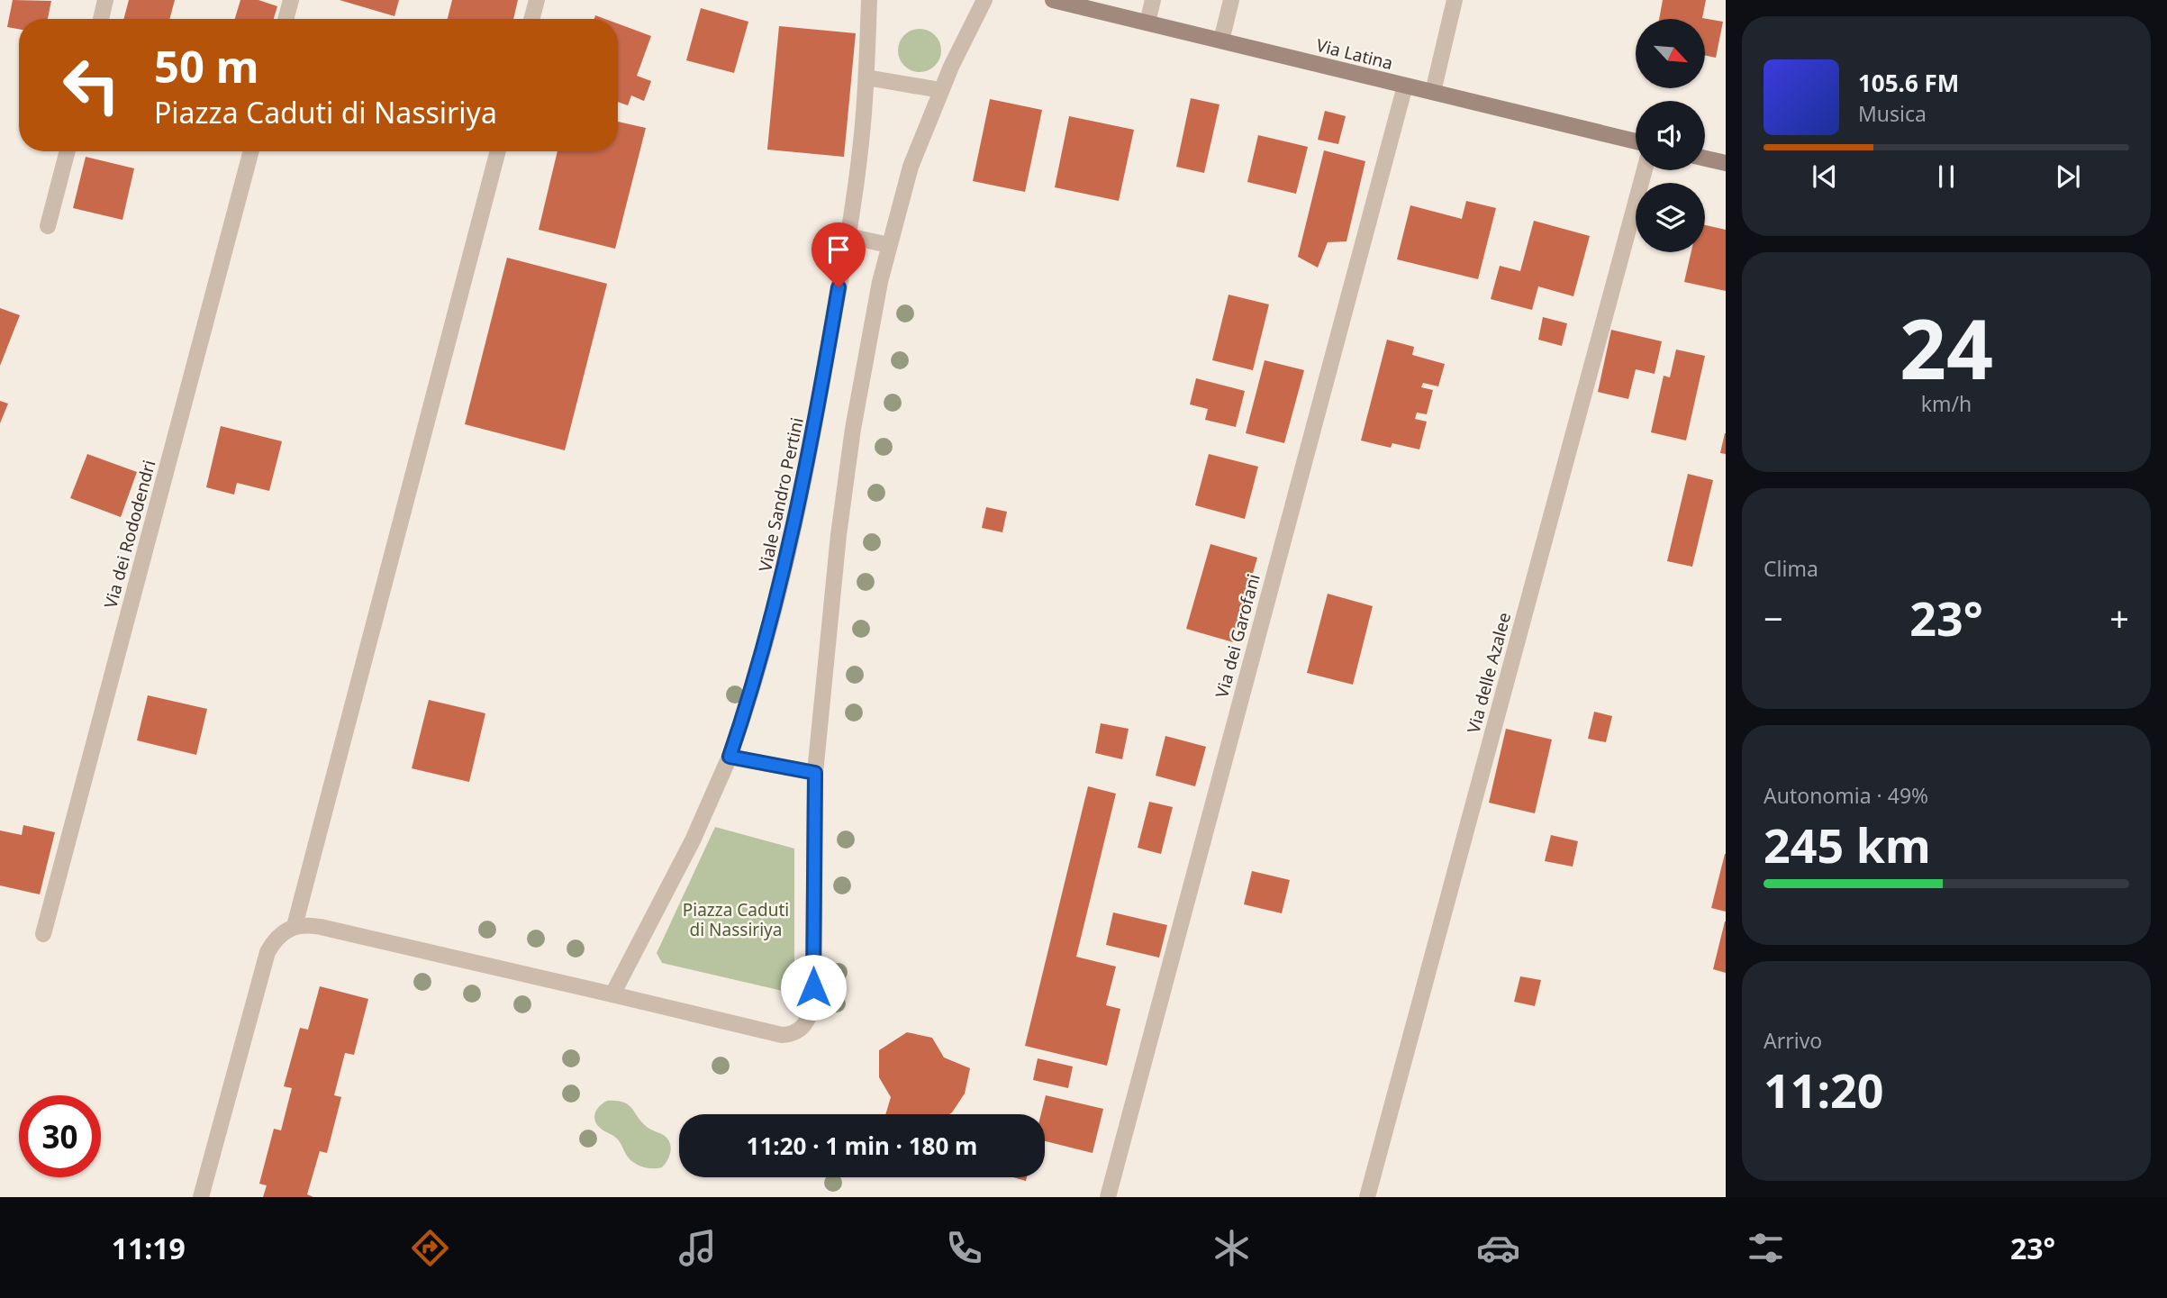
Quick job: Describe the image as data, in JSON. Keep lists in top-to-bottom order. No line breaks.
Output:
{"streets":{"main road":["Via Latina"],"street":["Viale Sandro Pertini","Via dei Rododendri","Via dei Garofani","Via delle Azalee"]},"crossings":[["Via Latina","Via dei Garofani"]],"parks":["Piazza Caduti di Nassiriya"],"north":"bottom right","page":{"turn":["50 m","Piazza Caduti di Nassiriya"],"song":["105.6 FM","Musica"],"tile":[["24","km/h"],"Clima",["Autonomia · 49%","245 km"],["Arrivo","11:20"]],"heat":["−","23°","+"],"limit":"30","trip":"11:20 · 1 min · 180 m","tabs":["11:19","23°"]}}
